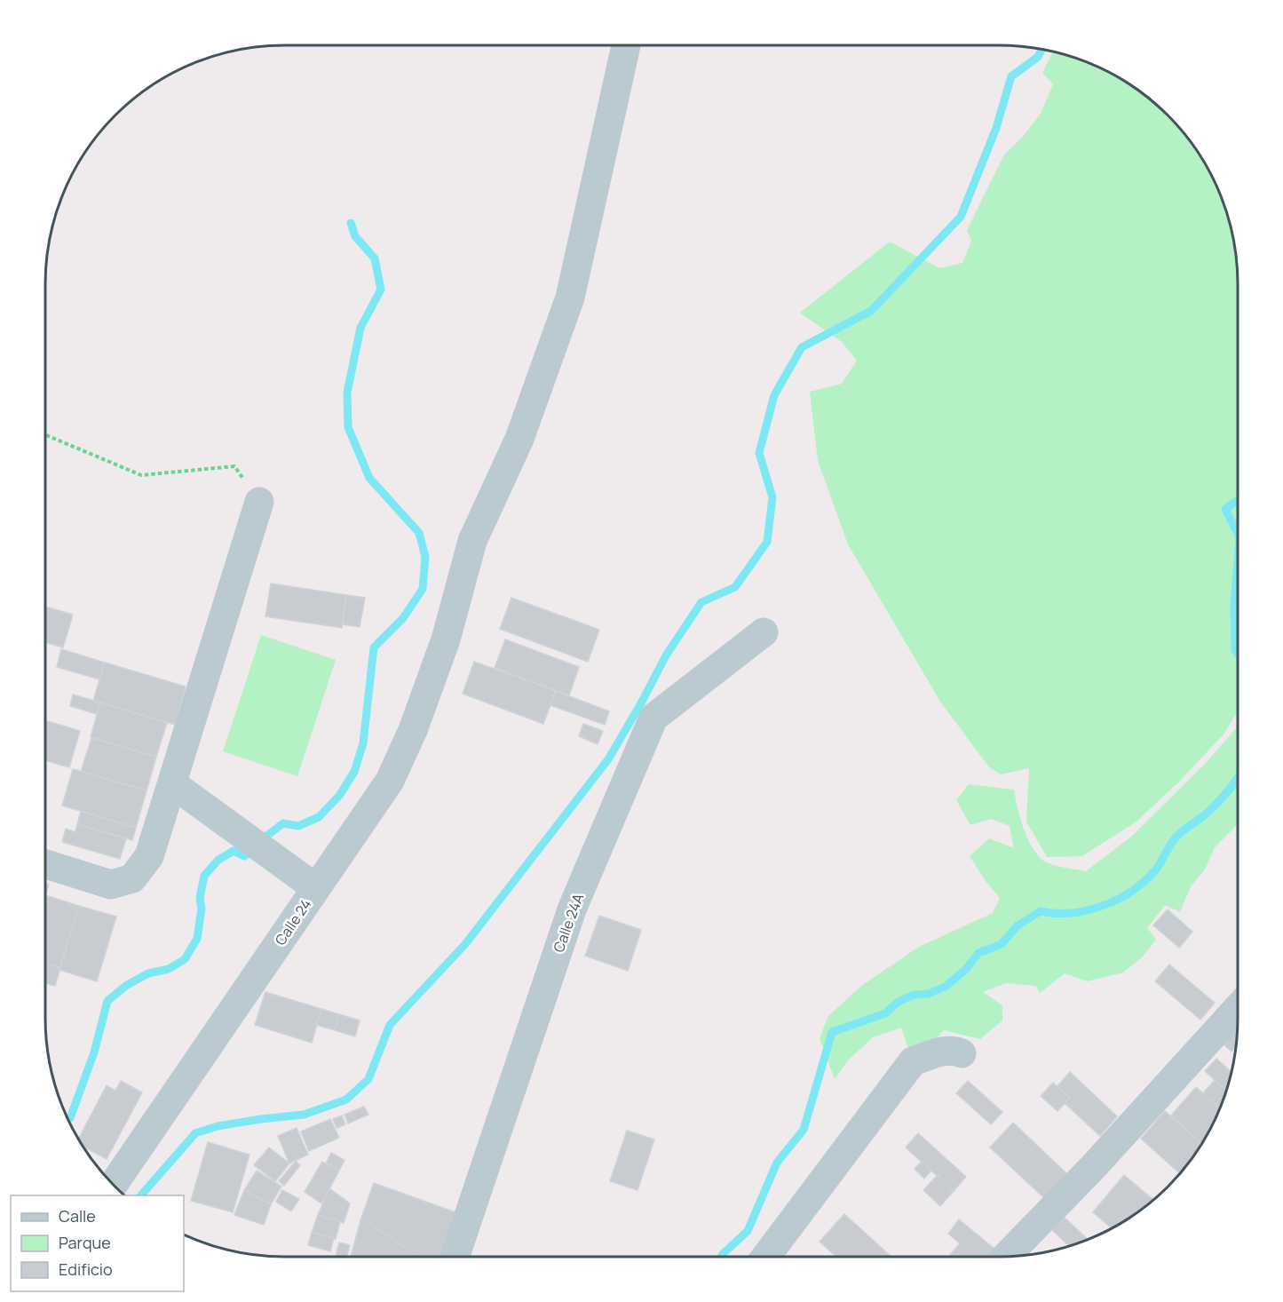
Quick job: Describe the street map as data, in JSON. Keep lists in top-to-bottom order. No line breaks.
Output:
{"streets":{"street":["Calle 24","Calle 24A"]},"legend":["Calle","Parque","Edificio"]}
